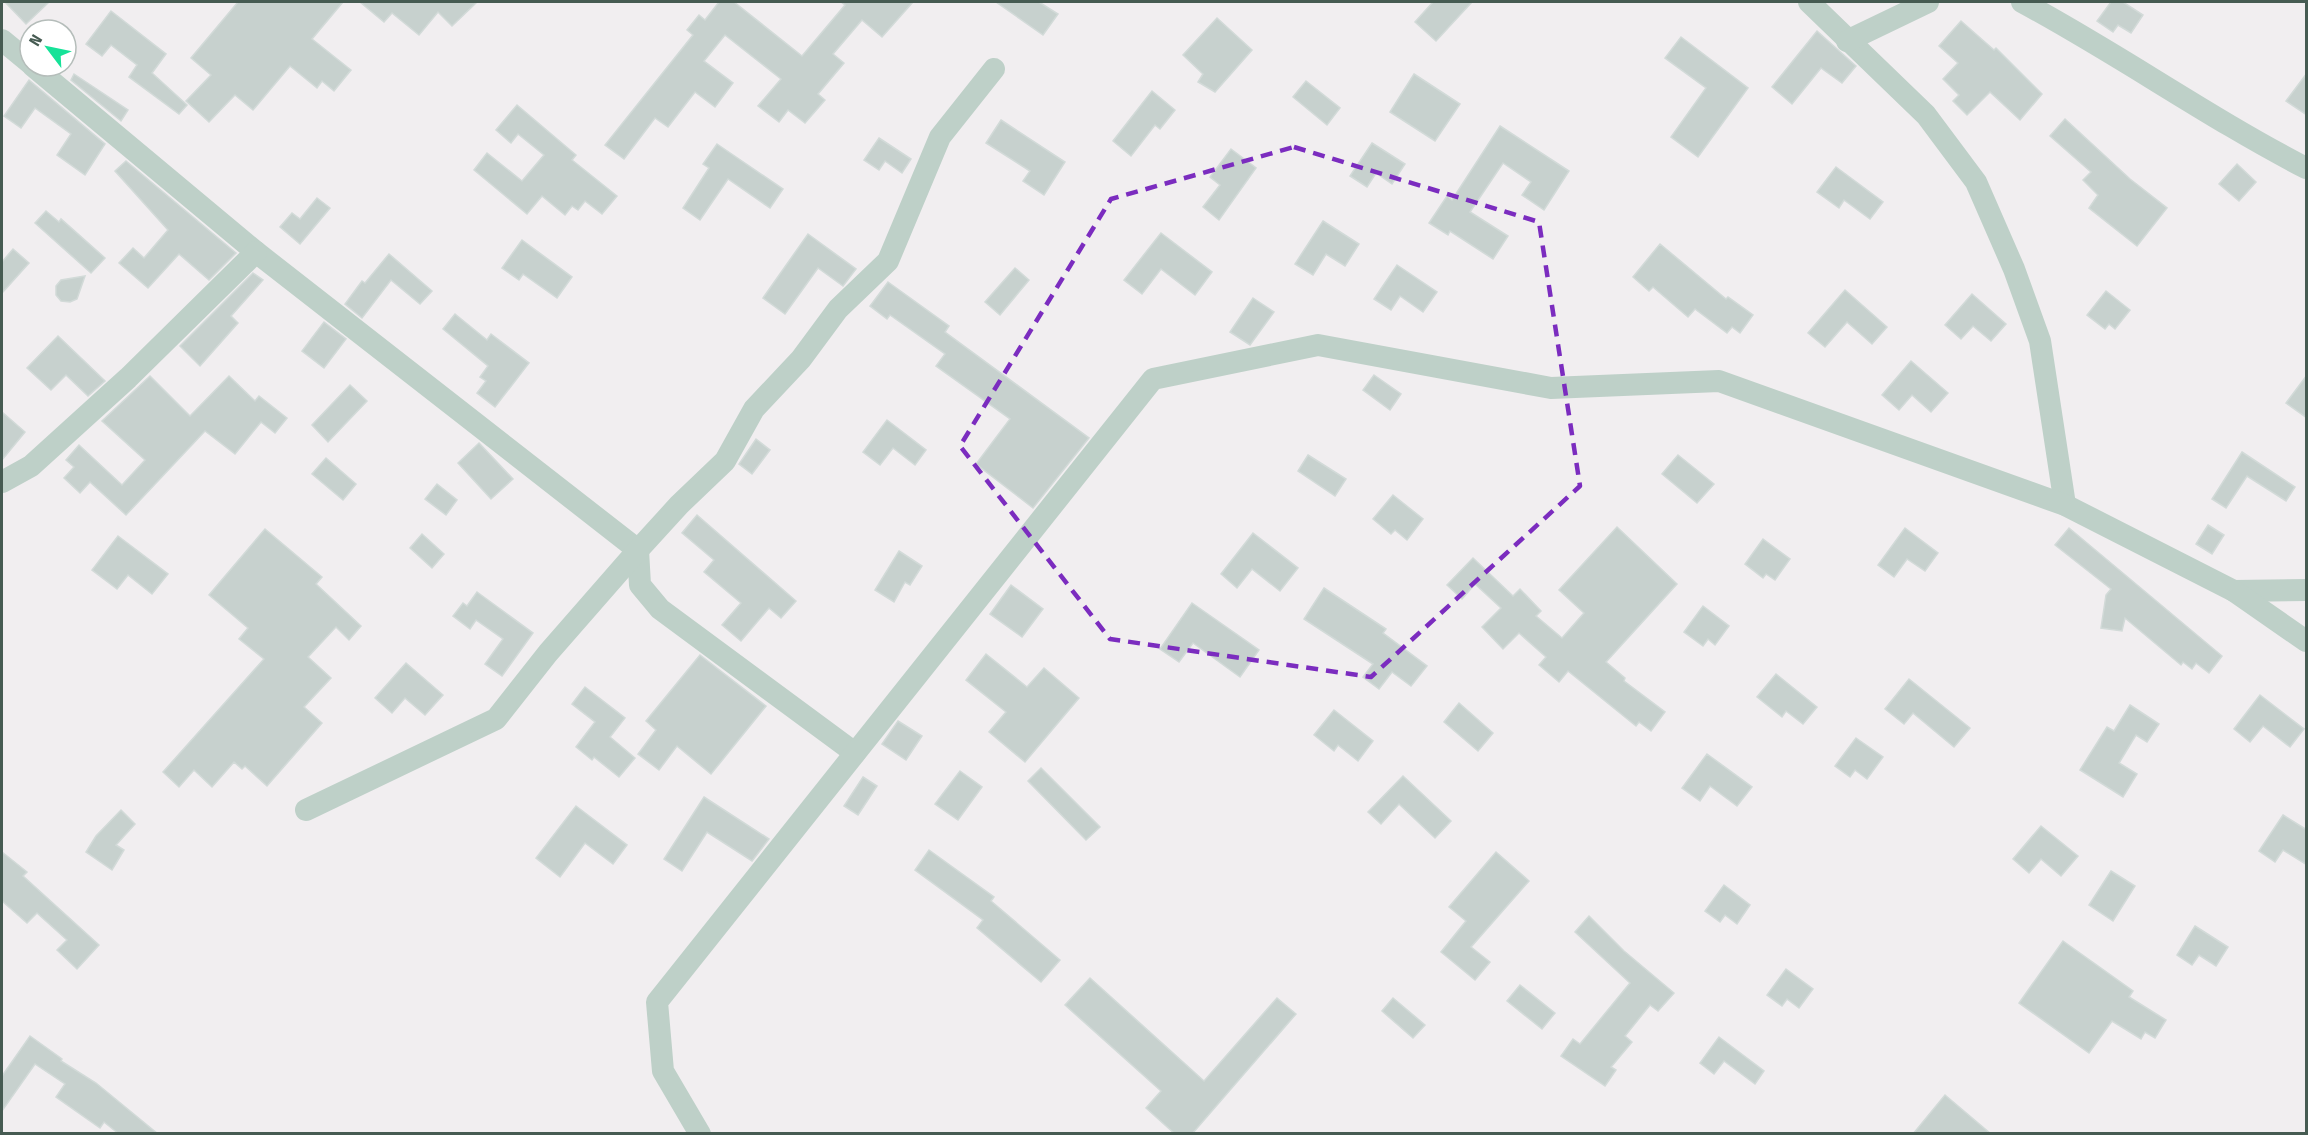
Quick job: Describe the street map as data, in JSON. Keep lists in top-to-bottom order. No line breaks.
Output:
{"north":"top left"}
